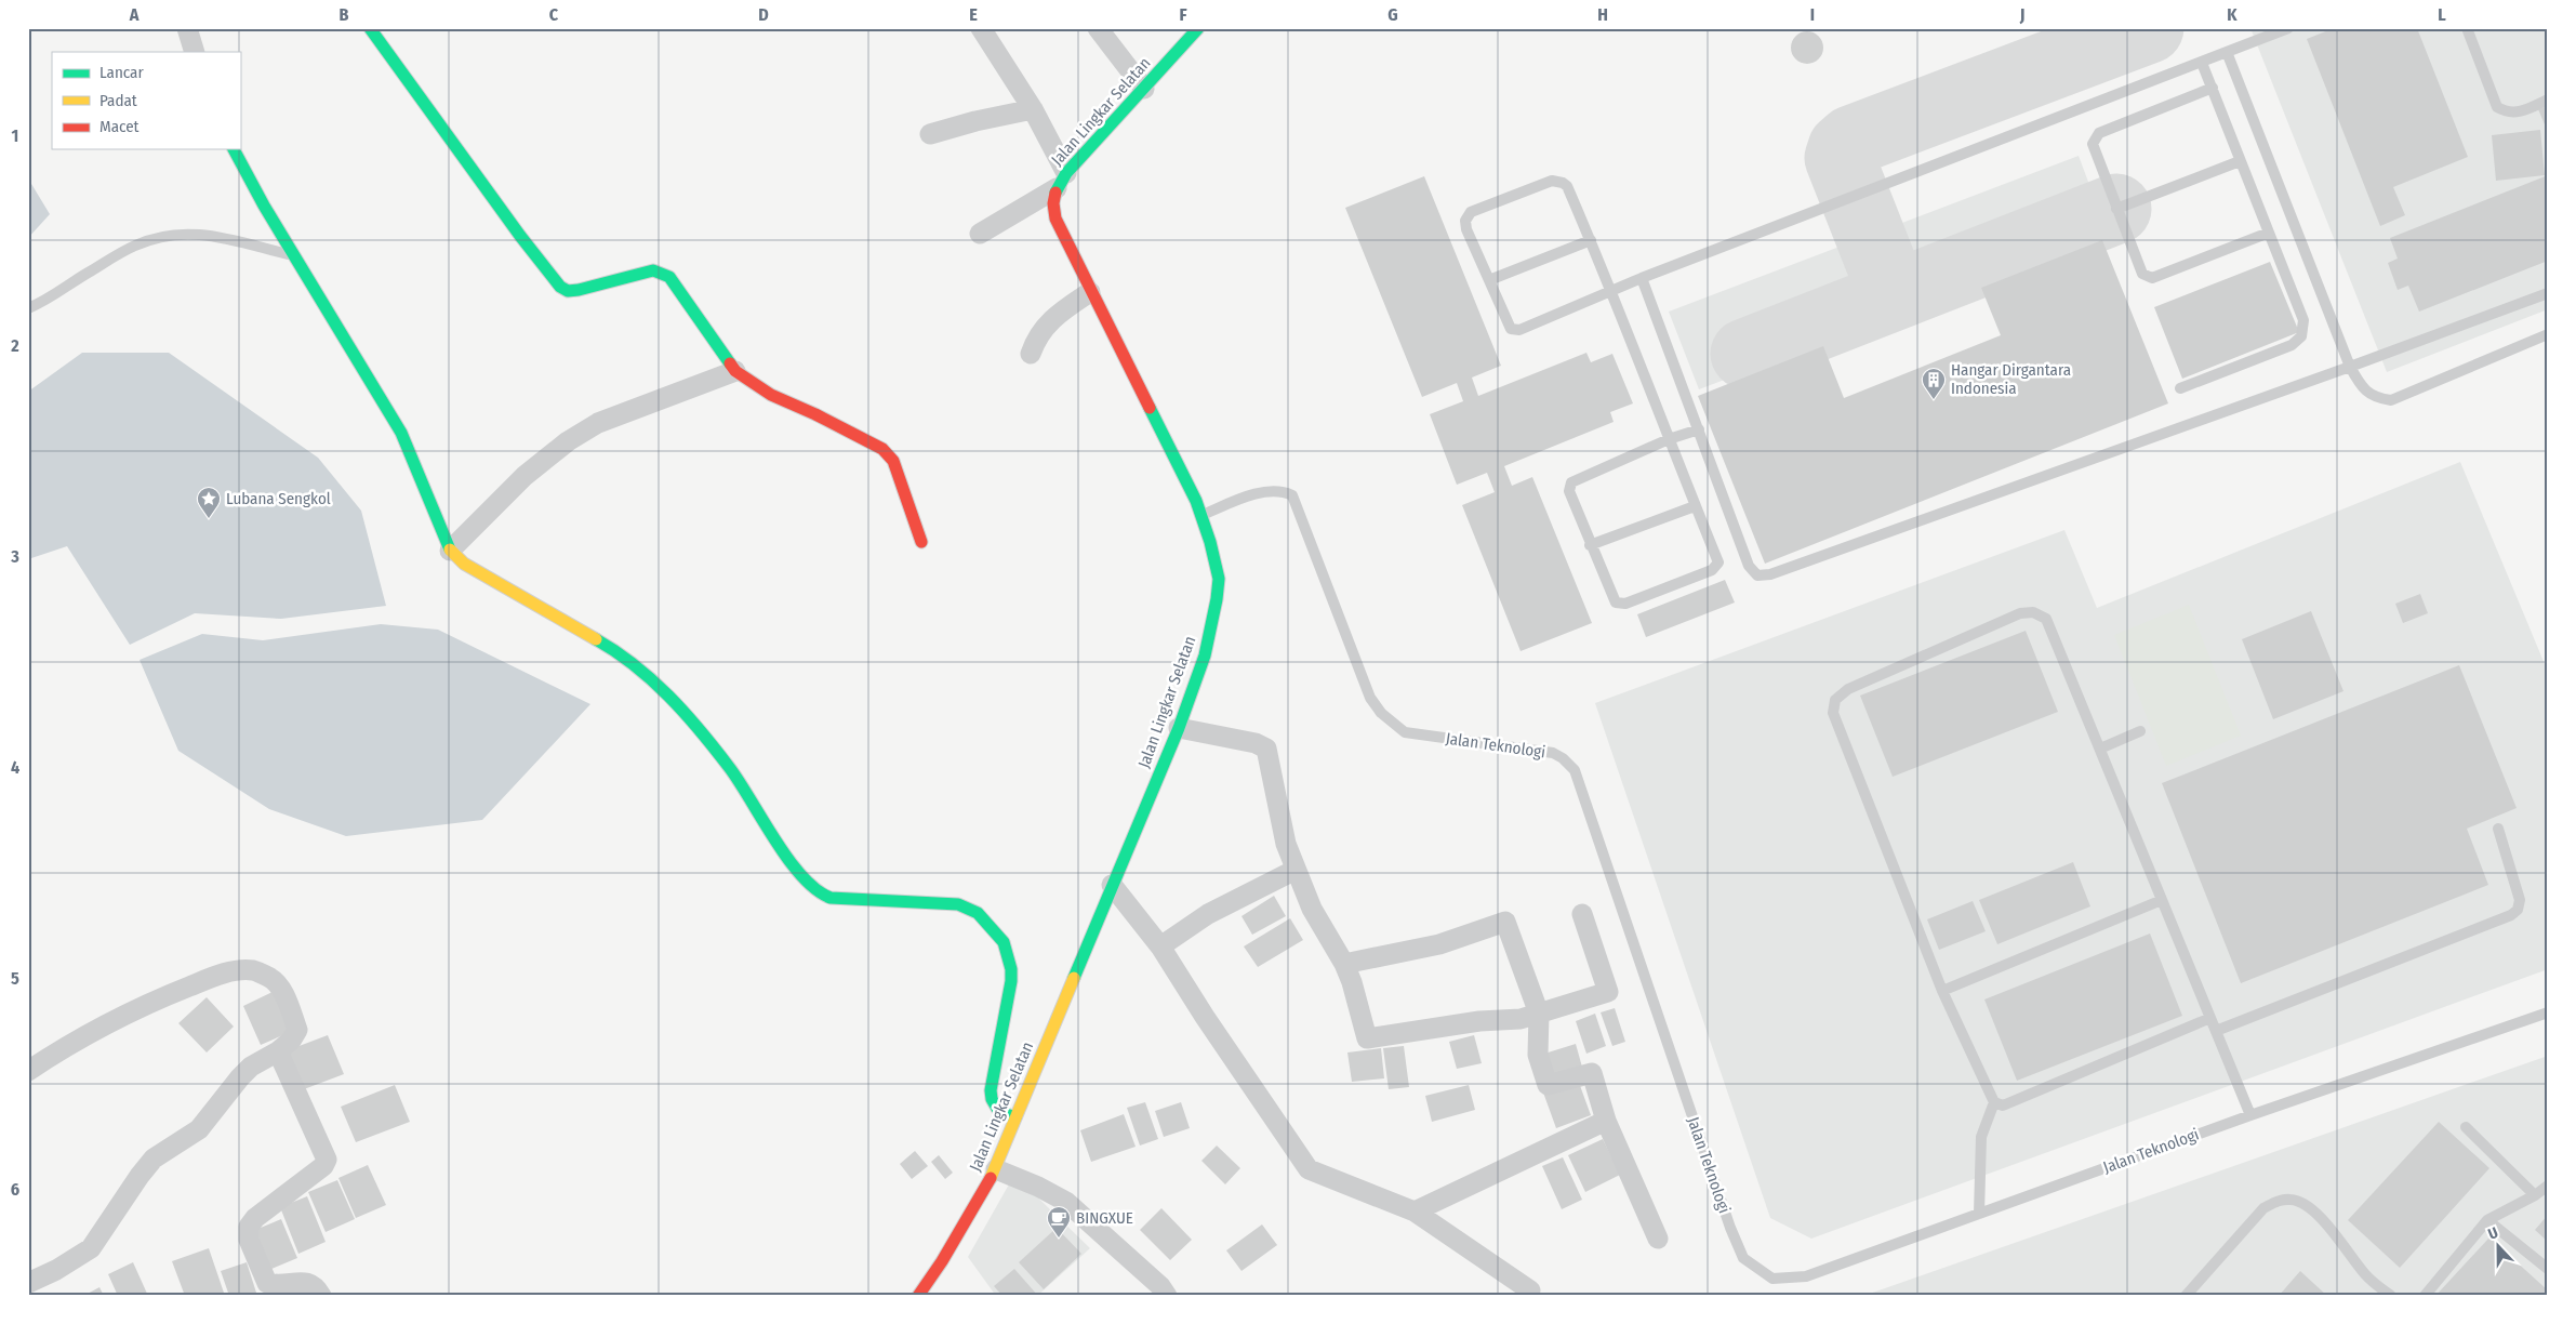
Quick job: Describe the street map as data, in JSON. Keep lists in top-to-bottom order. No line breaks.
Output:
{"streets":{"street":["Jalan Lingkar Selatan"],"lane":["Jalan Teknologi"]},"crossings":[["Jalan Lingkar Selatan","Jalan Teknologi"]],"places":{"building":["Hangar Dirgantara Indonesia"],"place":["Lubana Sengkol"],"cafe":["BINGXUE"]},"legend":["Lancar","Padat","Macet"],"north":"top","grid":{"columns":["A","B","C","D","E","F","G","H","I","J","K","L"],"rows":["1","2","3","4","5","6"]}}
